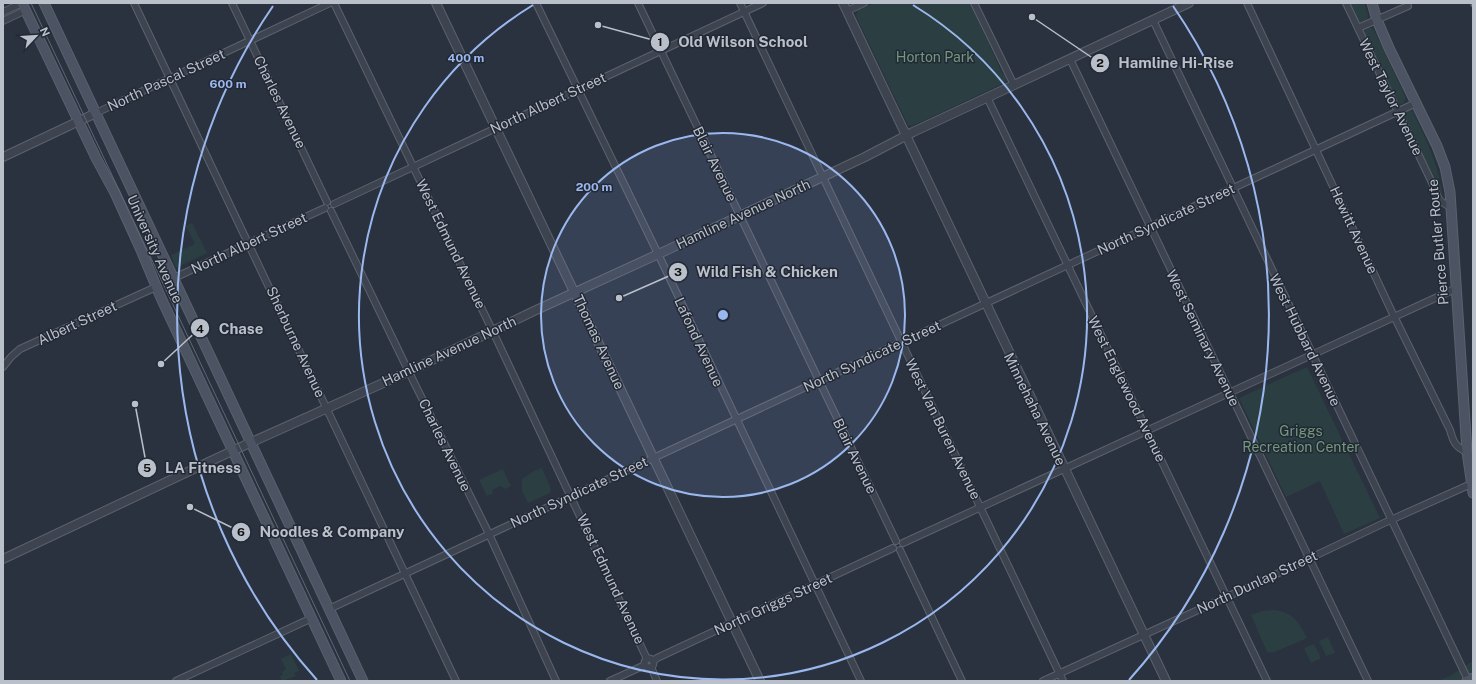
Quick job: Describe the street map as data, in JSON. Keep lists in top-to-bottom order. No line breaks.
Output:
{"streets":{"main road":["Pierce Butler Route","University Avenue"],"street":["North Pascal Street","West Taylor Avenue","Charles Avenue","North Albert Street","Blair Avenue","Hamline Avenue North","North Syndicate Street","Hewitt Avenue","West Edmund Avenue","Albert Street","West Seminary Avenue","West Hubbard Avenue","Sherburne Avenue","Thomas Avenue","Lafond Avenue","West Englewood Avenue","Minnehaha Avenue","West Van Buren Avenue","North Dunlap Street","North Griggs Street"]},"crossings":[["North Pascal Street","Charles Avenue"],["North Pascal Street","University Avenue"],["North Pascal Street","Sherburne Avenue"],["West Taylor Avenue","North Syndicate Street"],["West Taylor Avenue","Pierce Butler Route"],["Charles Avenue","North Albert Street"],["Charles Avenue","Hamline Avenue North"],["Charles Avenue","North Syndicate Street"],["North Albert Street","Blair Avenue"],["North Albert Street","West Edmund Avenue"],["North Albert Street","University Avenue"],["North Albert Street","Sherburne Avenue"],["North Albert Street","Thomas Avenue"],["North Albert Street","Lafond Avenue"],["North Albert Street","West Van Buren Avenue"],["Blair Avenue","Hamline Avenue North"],["Blair Avenue","North Syndicate Street"],["Blair Avenue","North Griggs Street"],["Hamline Avenue North","West Edmund Avenue"],["Hamline Avenue North","University Avenue"],["Hamline Avenue North","West Seminary Avenue"],["Hamline Avenue North","West Hubbard Avenue"],["Hamline Avenue North","Sherburne Avenue"],["Hamline Avenue North","Thomas Avenue"],["Hamline Avenue North","Lafond Avenue"],["Hamline Avenue North","West Englewood Avenue"],["Hamline Avenue North","Minnehaha Avenue"],["Hamline Avenue North","West Van Buren Avenue"],["North Syndicate Street","Hewitt Avenue"],["North Syndicate Street","Pierce Butler Route"],["North Syndicate Street","West Edmund Avenue"],["North Syndicate Street","University Avenue"],["North Syndicate Street","West Seminary Avenue"],["North Syndicate Street","West Hubbard Avenue"],["North Syndicate Street","Sherburne Avenue"],["North Syndicate Street","Thomas Avenue"],["North Syndicate Street","Lafond Avenue"],["North Syndicate Street","West Englewood Avenue"],["North Syndicate Street","Minnehaha Avenue"],["North Syndicate Street","West Van Buren Avenue"],["Hewitt Avenue","Pierce Butler Route"],["Pierce Butler Route","North Dunlap Street"],["West Edmund Avenue","North Griggs Street"],["University Avenue","Albert Street"],["West Seminary Avenue","North Dunlap Street"],["West Hubbard Avenue","North Dunlap Street"],["Thomas Avenue","North Griggs Street"],["Lafond Avenue","North Griggs Street"],["West Englewood Avenue","North Dunlap Street"],["Minnehaha Avenue","North Dunlap Street"],["West Van Buren Avenue","North Dunlap Street"]],"parks":["Horton Park","Griggs Recreation Center"],"places":["Hamline Hi-Rise","Old Wilson School","Wild Fish & Chicken","Chase","LA Fitness","Noodles & Company"],"north":"top right","rings":["400 m","600 m","200 m"]}
